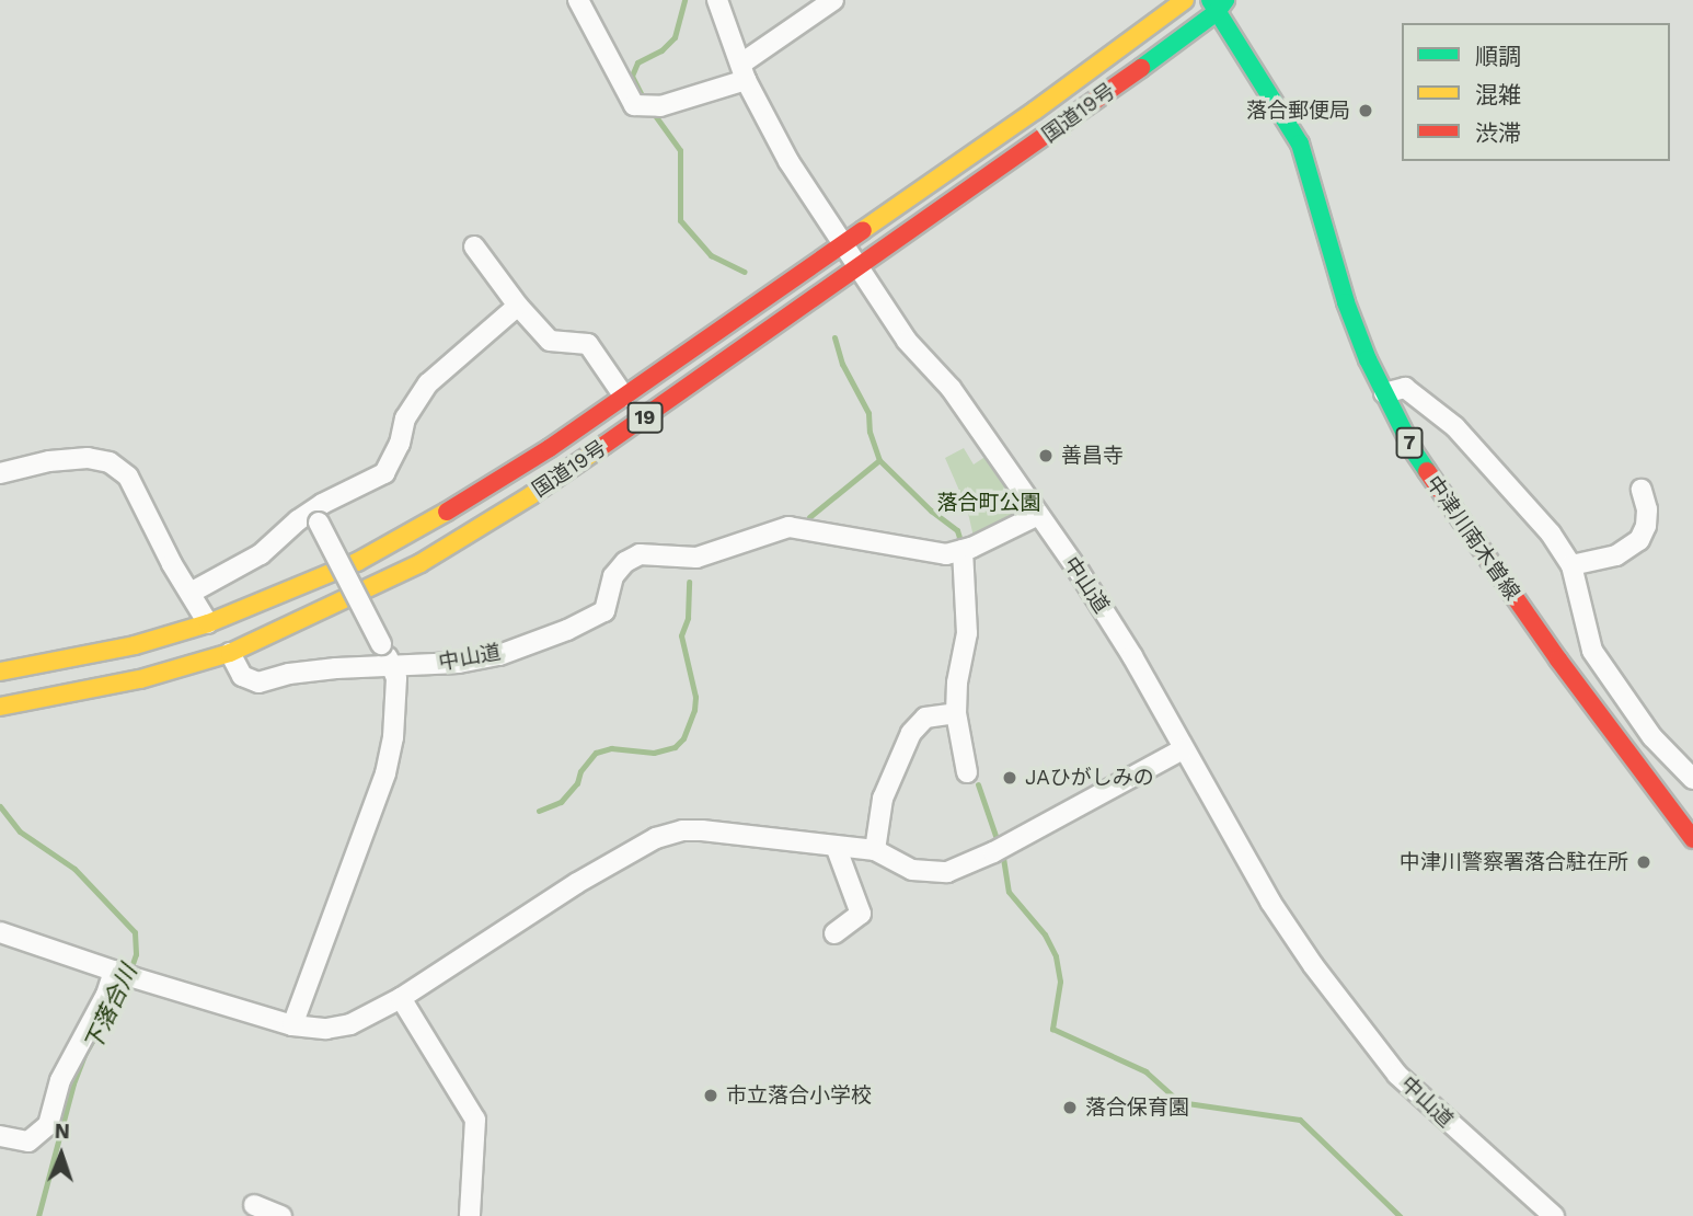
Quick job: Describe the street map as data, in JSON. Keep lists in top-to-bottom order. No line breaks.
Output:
{"streets":{"main road":["国道19号","19","7","中津川南木曽線"],"street":["中山道"]},"crossings":[["国道19号","中津川南木曽線"],["国道19号","中山道"]],"water":["下落合川"],"parks":["落合町公園"],"places":["落合郵便局","善昌寺","JAひがしみの","中津川警察署落合駐在所","市立落合小学校","落合保育園"],"legend":["順調","混雑","渋滞"],"north":"top"}
